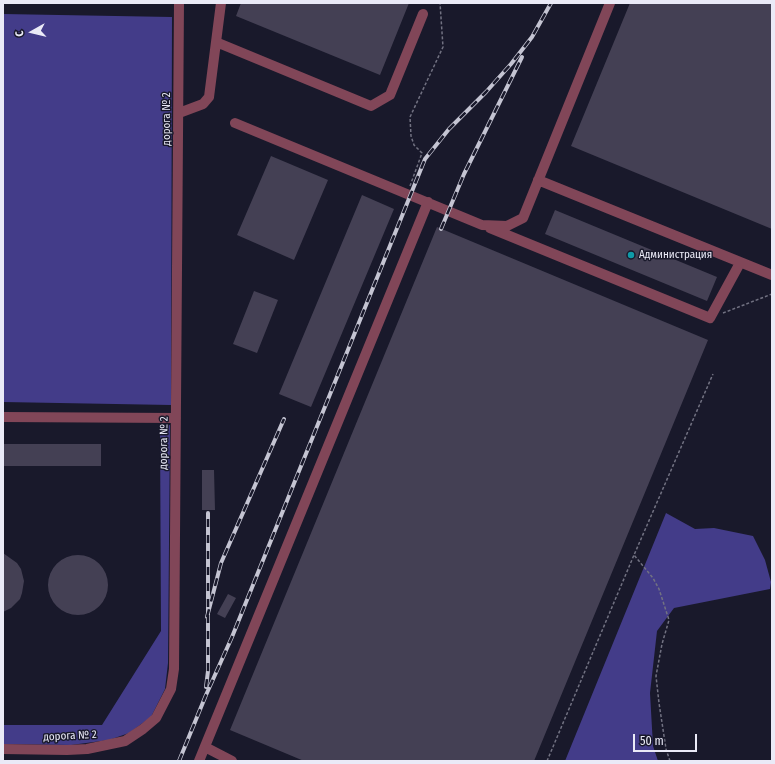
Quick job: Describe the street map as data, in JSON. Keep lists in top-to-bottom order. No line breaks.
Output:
{"streets":{"street":["дорога № 2"]},"places":["Администрация"],"scale_bar":"50 m","north":"left"}
